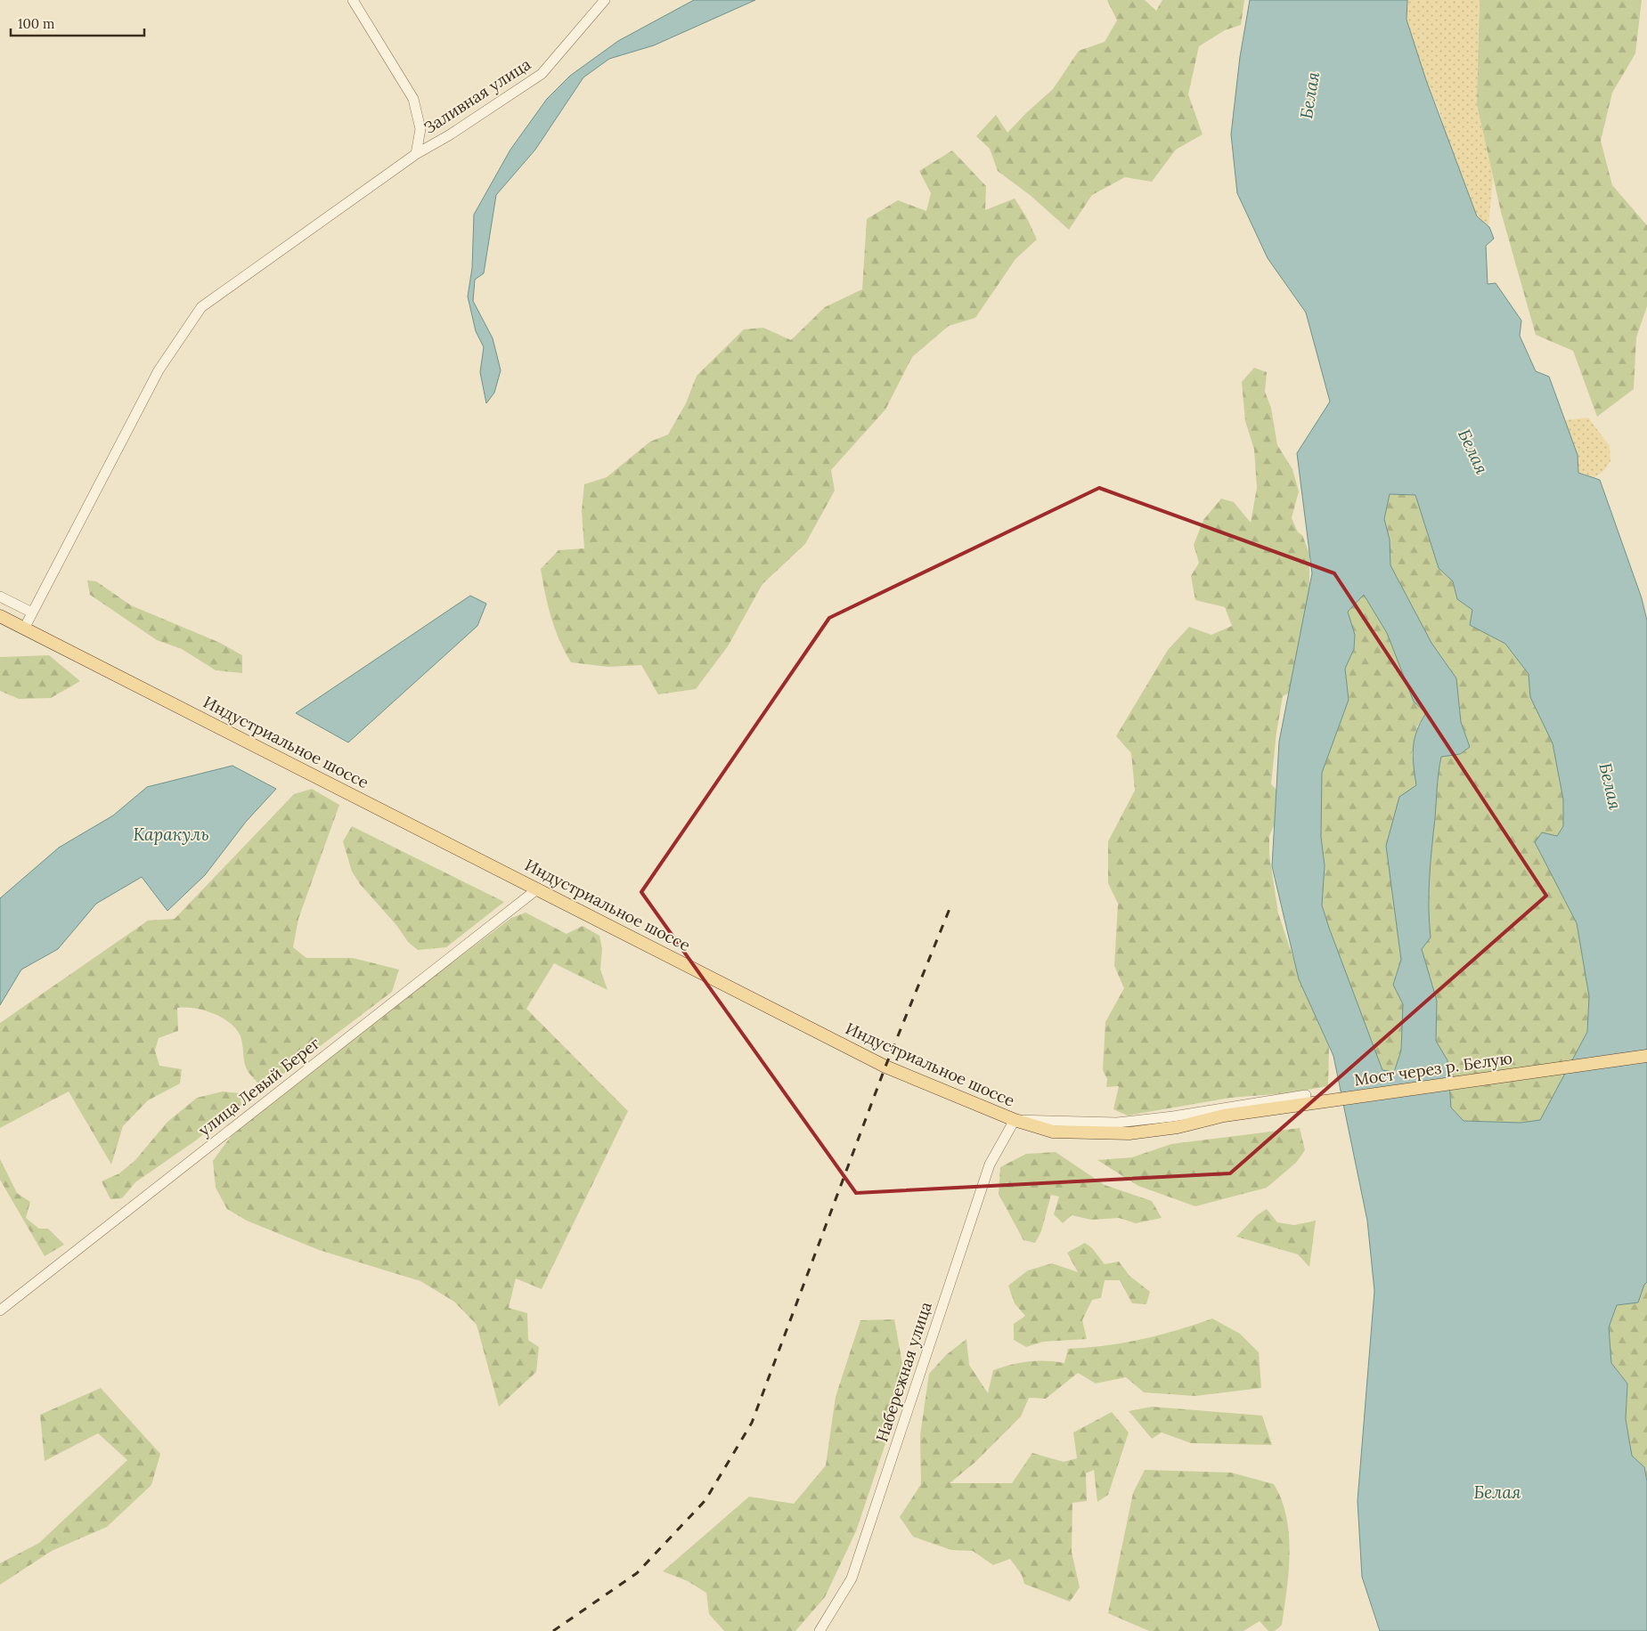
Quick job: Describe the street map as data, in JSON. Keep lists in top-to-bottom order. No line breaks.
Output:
{"streets":{"main road":["Индустриальное шоссе","Мост через р. Белую"],"street":["Заливная улица","улица Левый Берег","Набережная улица"]},"crossings":[["Заливная улица","Индустриальное шоссе"],["Индустриальное шоссе","Мост через р. Белую"],["Индустриальное шоссе","улица Левый Берег"],["Индустриальное шоссе","Набережная улица"]],"water":["Белая","Каракуль"],"scale_bar":"100 m"}
